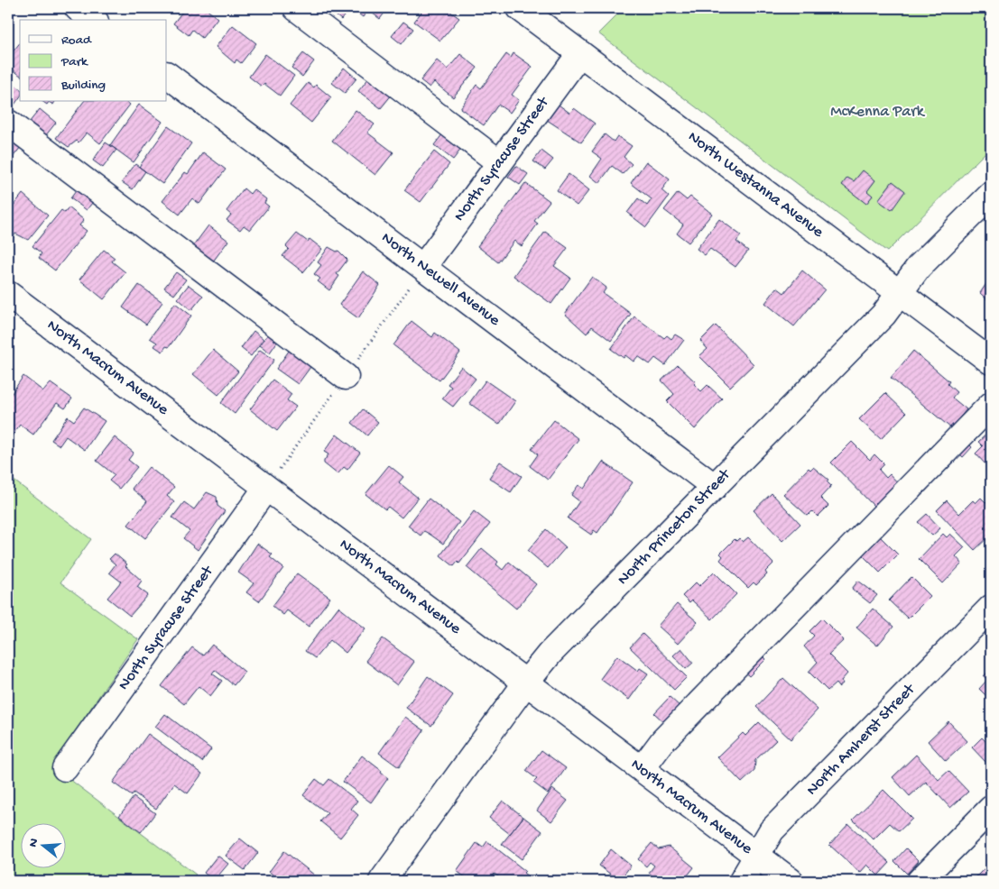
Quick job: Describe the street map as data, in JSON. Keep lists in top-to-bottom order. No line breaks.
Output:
{"streets":{"street":["North Syracuse Street","North Westanna Avenue","North Newell Avenue","North Macrum Avenue","North Princeton Street","North Amherst Street"]},"crossings":[["North Syracuse Street","North Westanna Avenue"],["North Syracuse Street","North Newell Avenue"],["North Syracuse Street","North Macrum Avenue"],["North Westanna Avenue","North Princeton Street"],["North Newell Avenue","North Princeton Street"],["North Macrum Avenue","North Princeton Street"],["North Macrum Avenue","North Amherst Street"]],"parks":["McKenna Park"],"legend":["Road","Park","Building"],"north":"left"}
